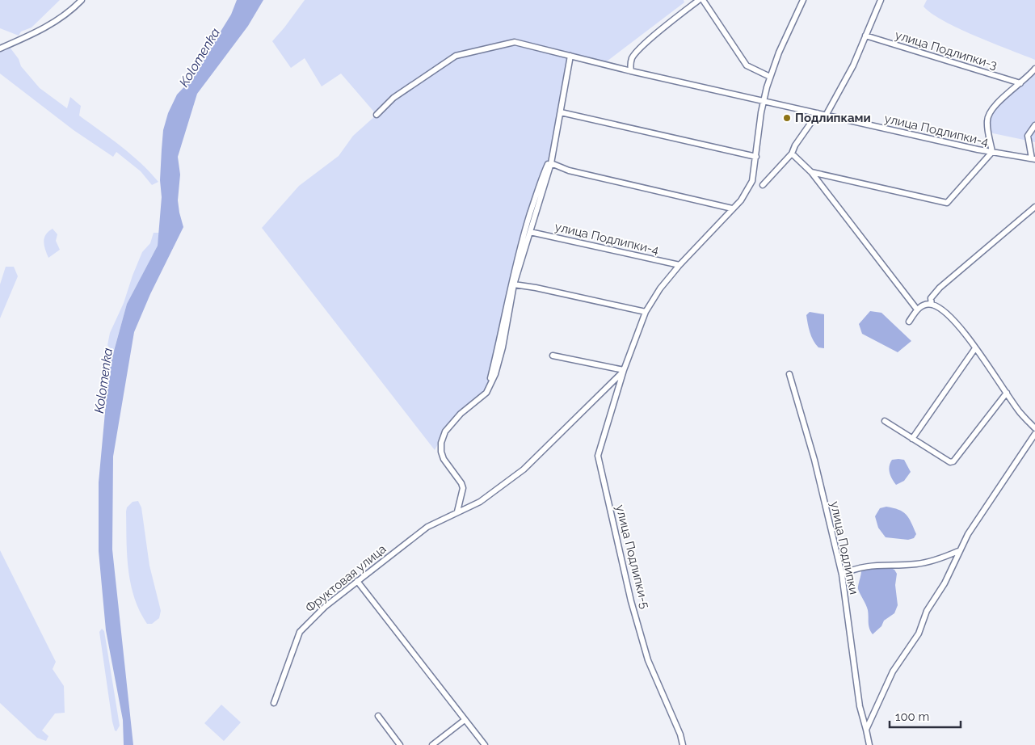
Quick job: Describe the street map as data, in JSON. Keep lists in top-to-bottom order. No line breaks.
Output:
{"streets":{"street":["улица Подлипки-3","улица Подлипки-4","улица Подлипки","улица Подлипки-5","Фруктовая улица"]},"crossings":[["улица Подлипки-5","Фруктовая улица"]],"water":["Kolomenka"],"places":["Подлипками"],"scale_bar":"100 m"}
